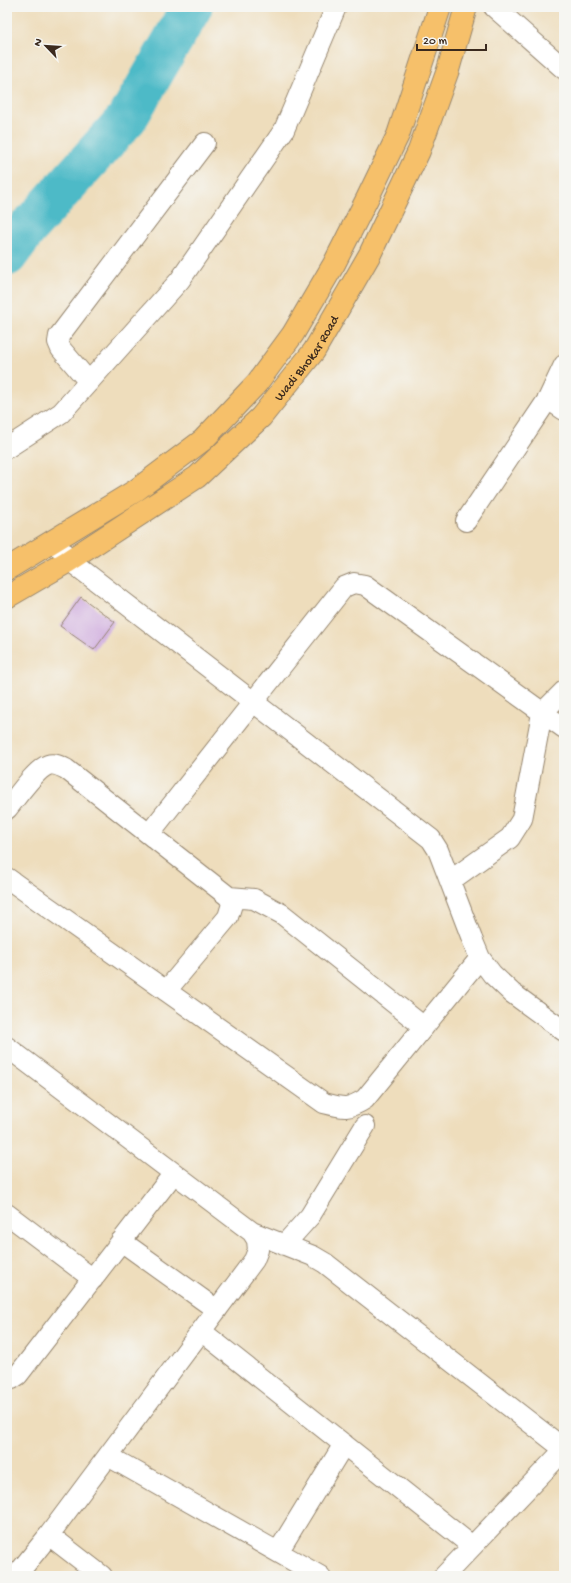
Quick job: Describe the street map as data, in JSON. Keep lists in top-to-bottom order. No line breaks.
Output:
{"streets":{"main road":["Wadi Bhokar Road"]},"scale_bar":"20 m","north":"top left"}
